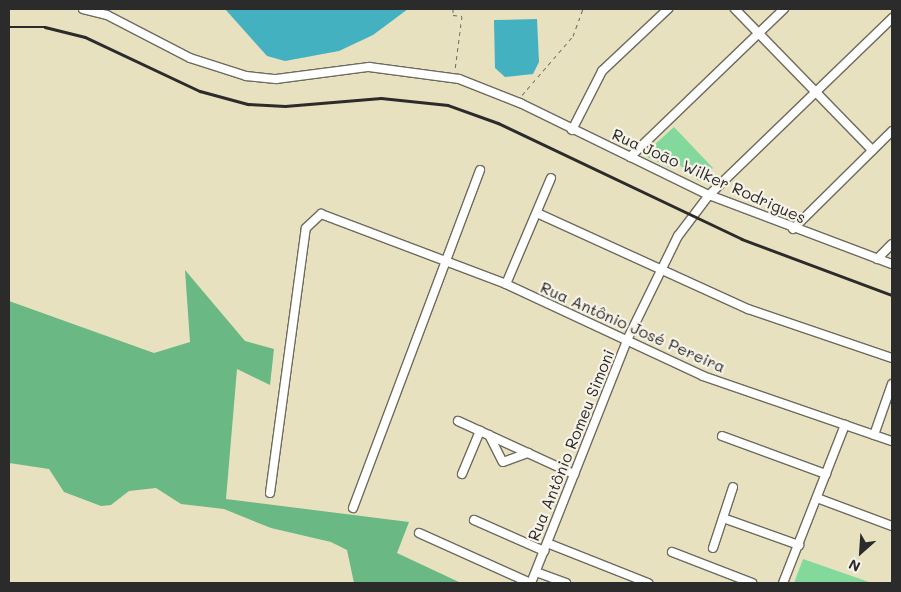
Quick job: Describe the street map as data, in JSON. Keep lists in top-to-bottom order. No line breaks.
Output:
{"streets":{"street":["Rua João Wilker Rodrigues","Rua Antônio José Pereira","Rua Antônio Romeu Simoni"]},"crossings":[["Rua João Wilker Rodrigues","Rua Antônio Romeu Simoni"],["Rua Antônio José Pereira","Rua Antônio Romeu Simoni"]],"north":"bottom left"}
